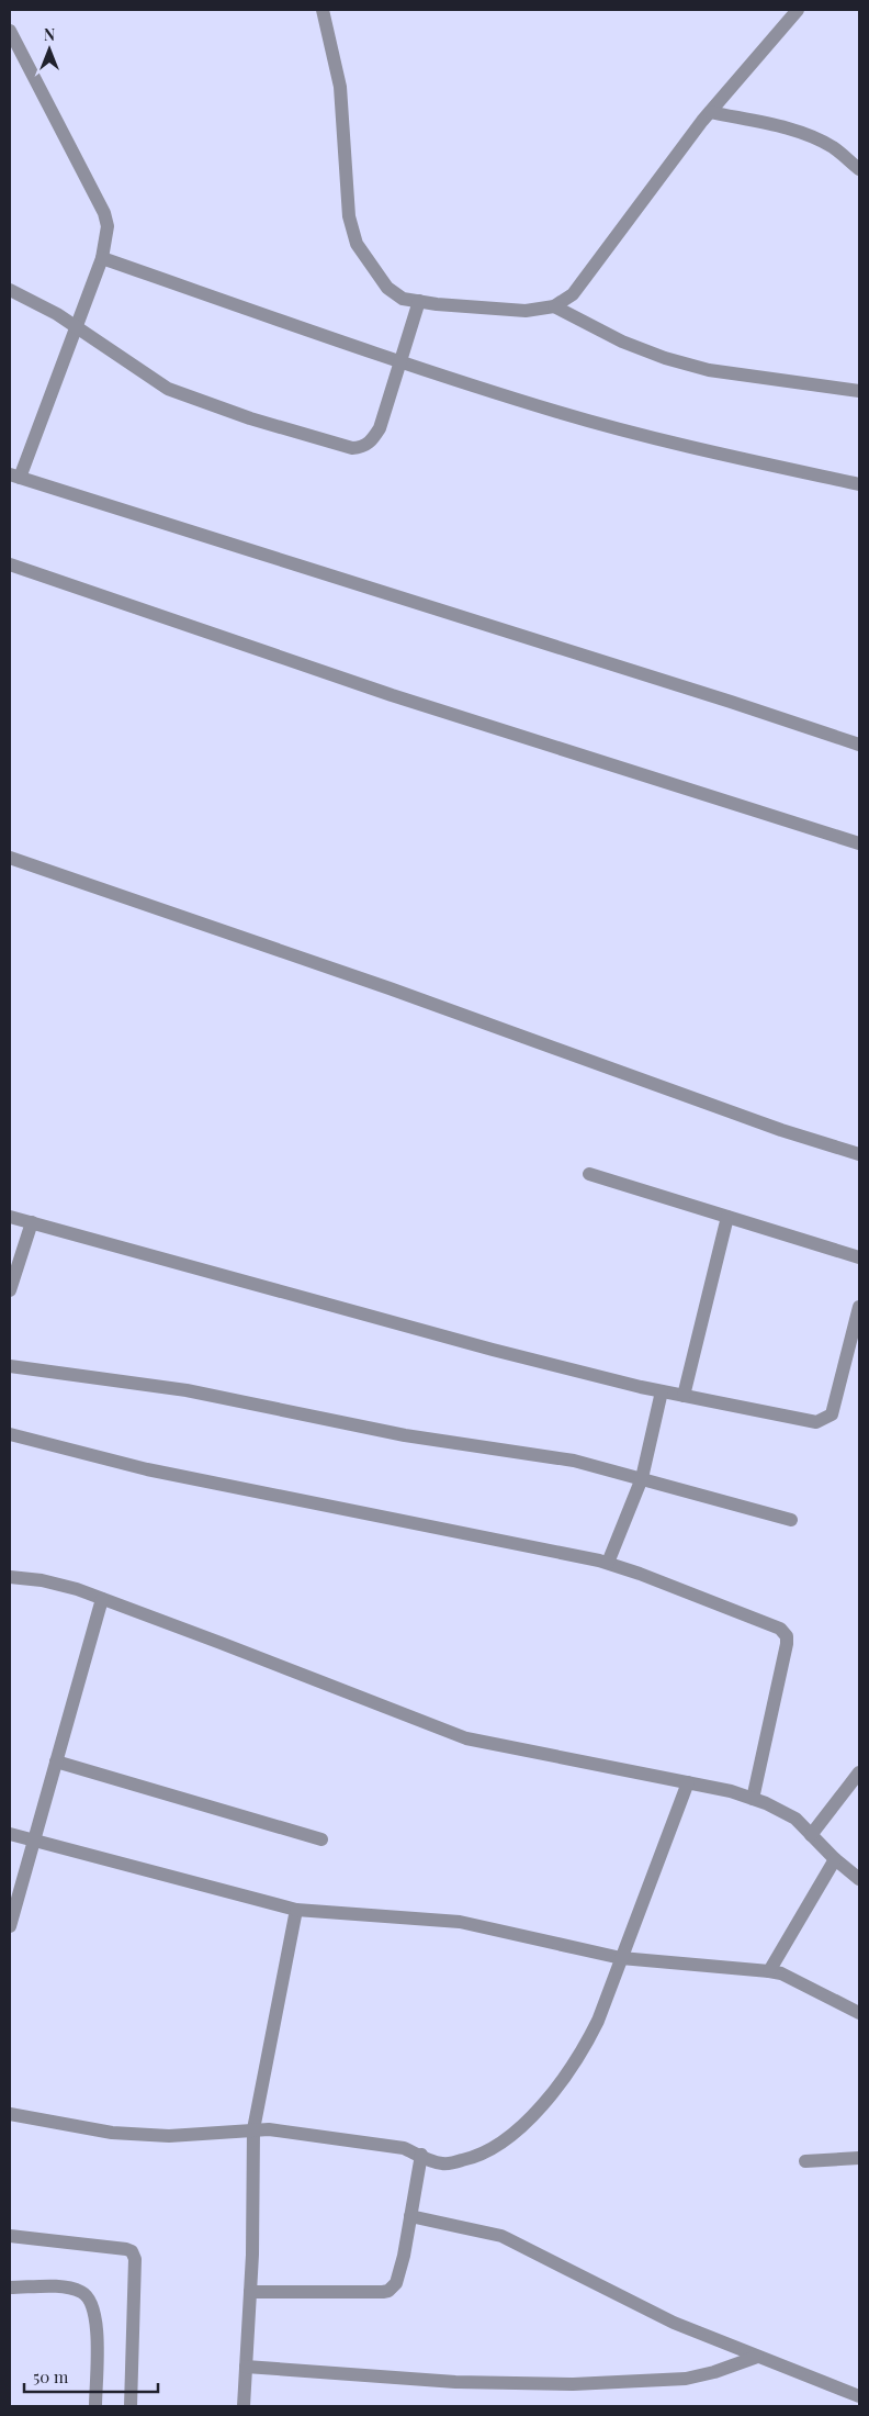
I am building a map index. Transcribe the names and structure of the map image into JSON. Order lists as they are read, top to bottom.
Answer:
{
  "scale_bar": "50 m",
  "north": "top"
}
